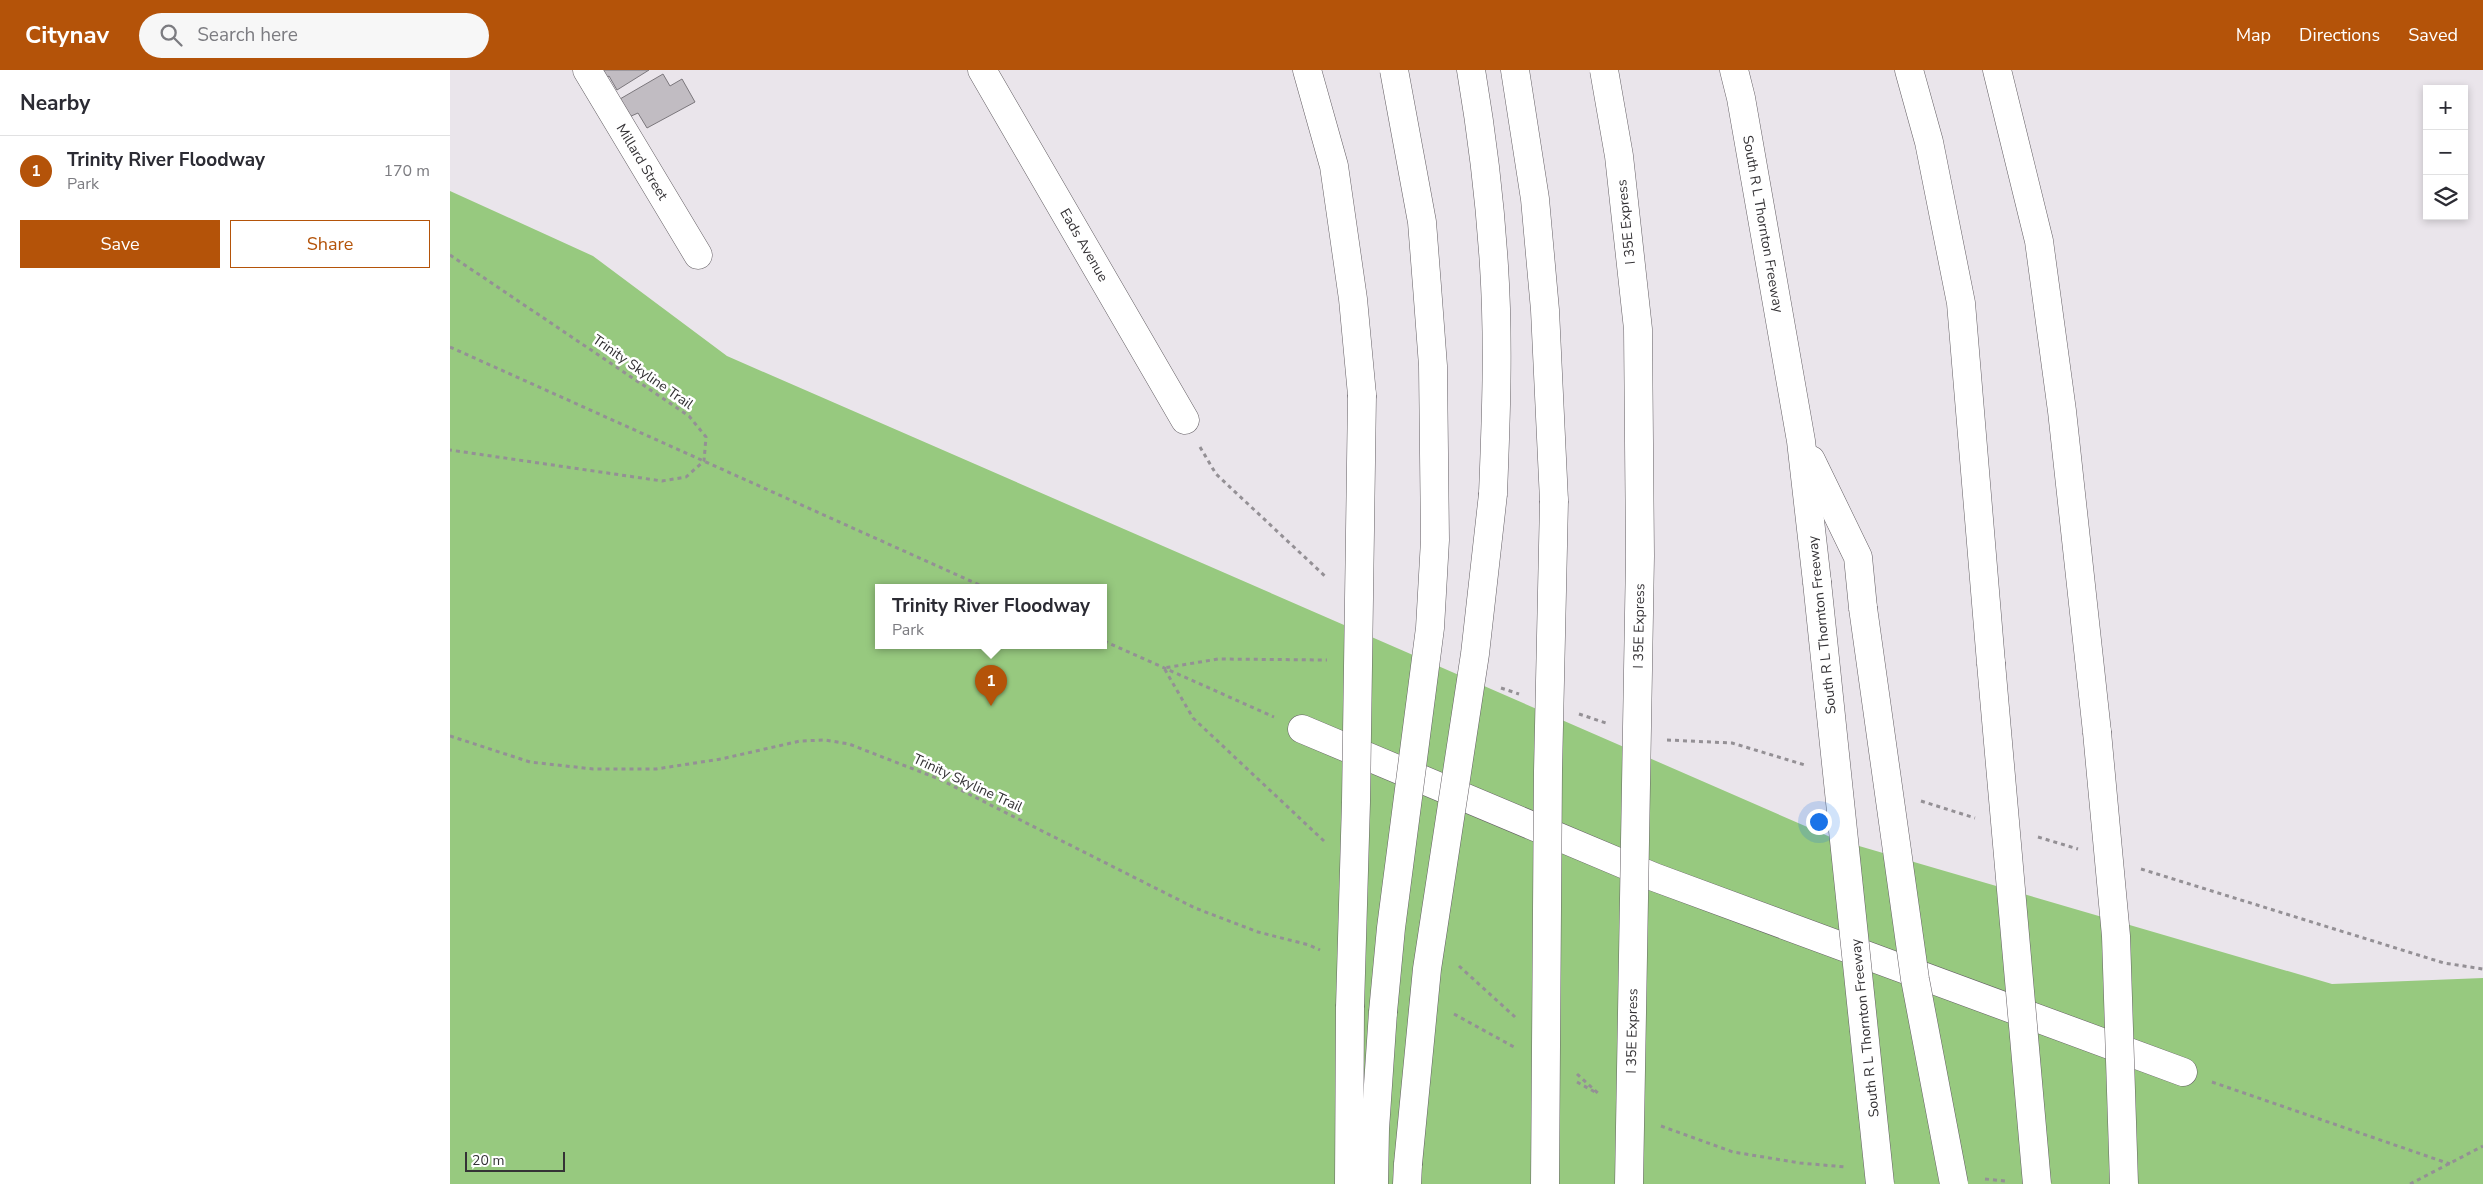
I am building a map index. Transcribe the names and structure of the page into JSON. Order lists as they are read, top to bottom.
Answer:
{
  "streets": {
    "main road": [
      "Millard Street",
      "I 35E Express",
      "South R L Thornton Freeway",
      "Eads Avenue"
    ],
    "path": ["Trinity Skyline Trail"]
  },
  "scale_bar": "20 m",
  "page": {
    "header": "Citynav",
    "search": "Search here",
    "nav": ["Map", "Directions", "Saved"],
    "heading": "Nearby",
    "map_buttons": ["+", "−"],
    "list": [
      {
        "mark": "1",
        "name": "Trinity River Floodway",
        "note": "Park",
        "value": "170 m"
      }
    ],
    "buttons": ["Save", "Share"],
    "popup": ["Trinity River Floodway", "Park"],
    "pins": "1",
    "scale": "20 m"
  }
}
